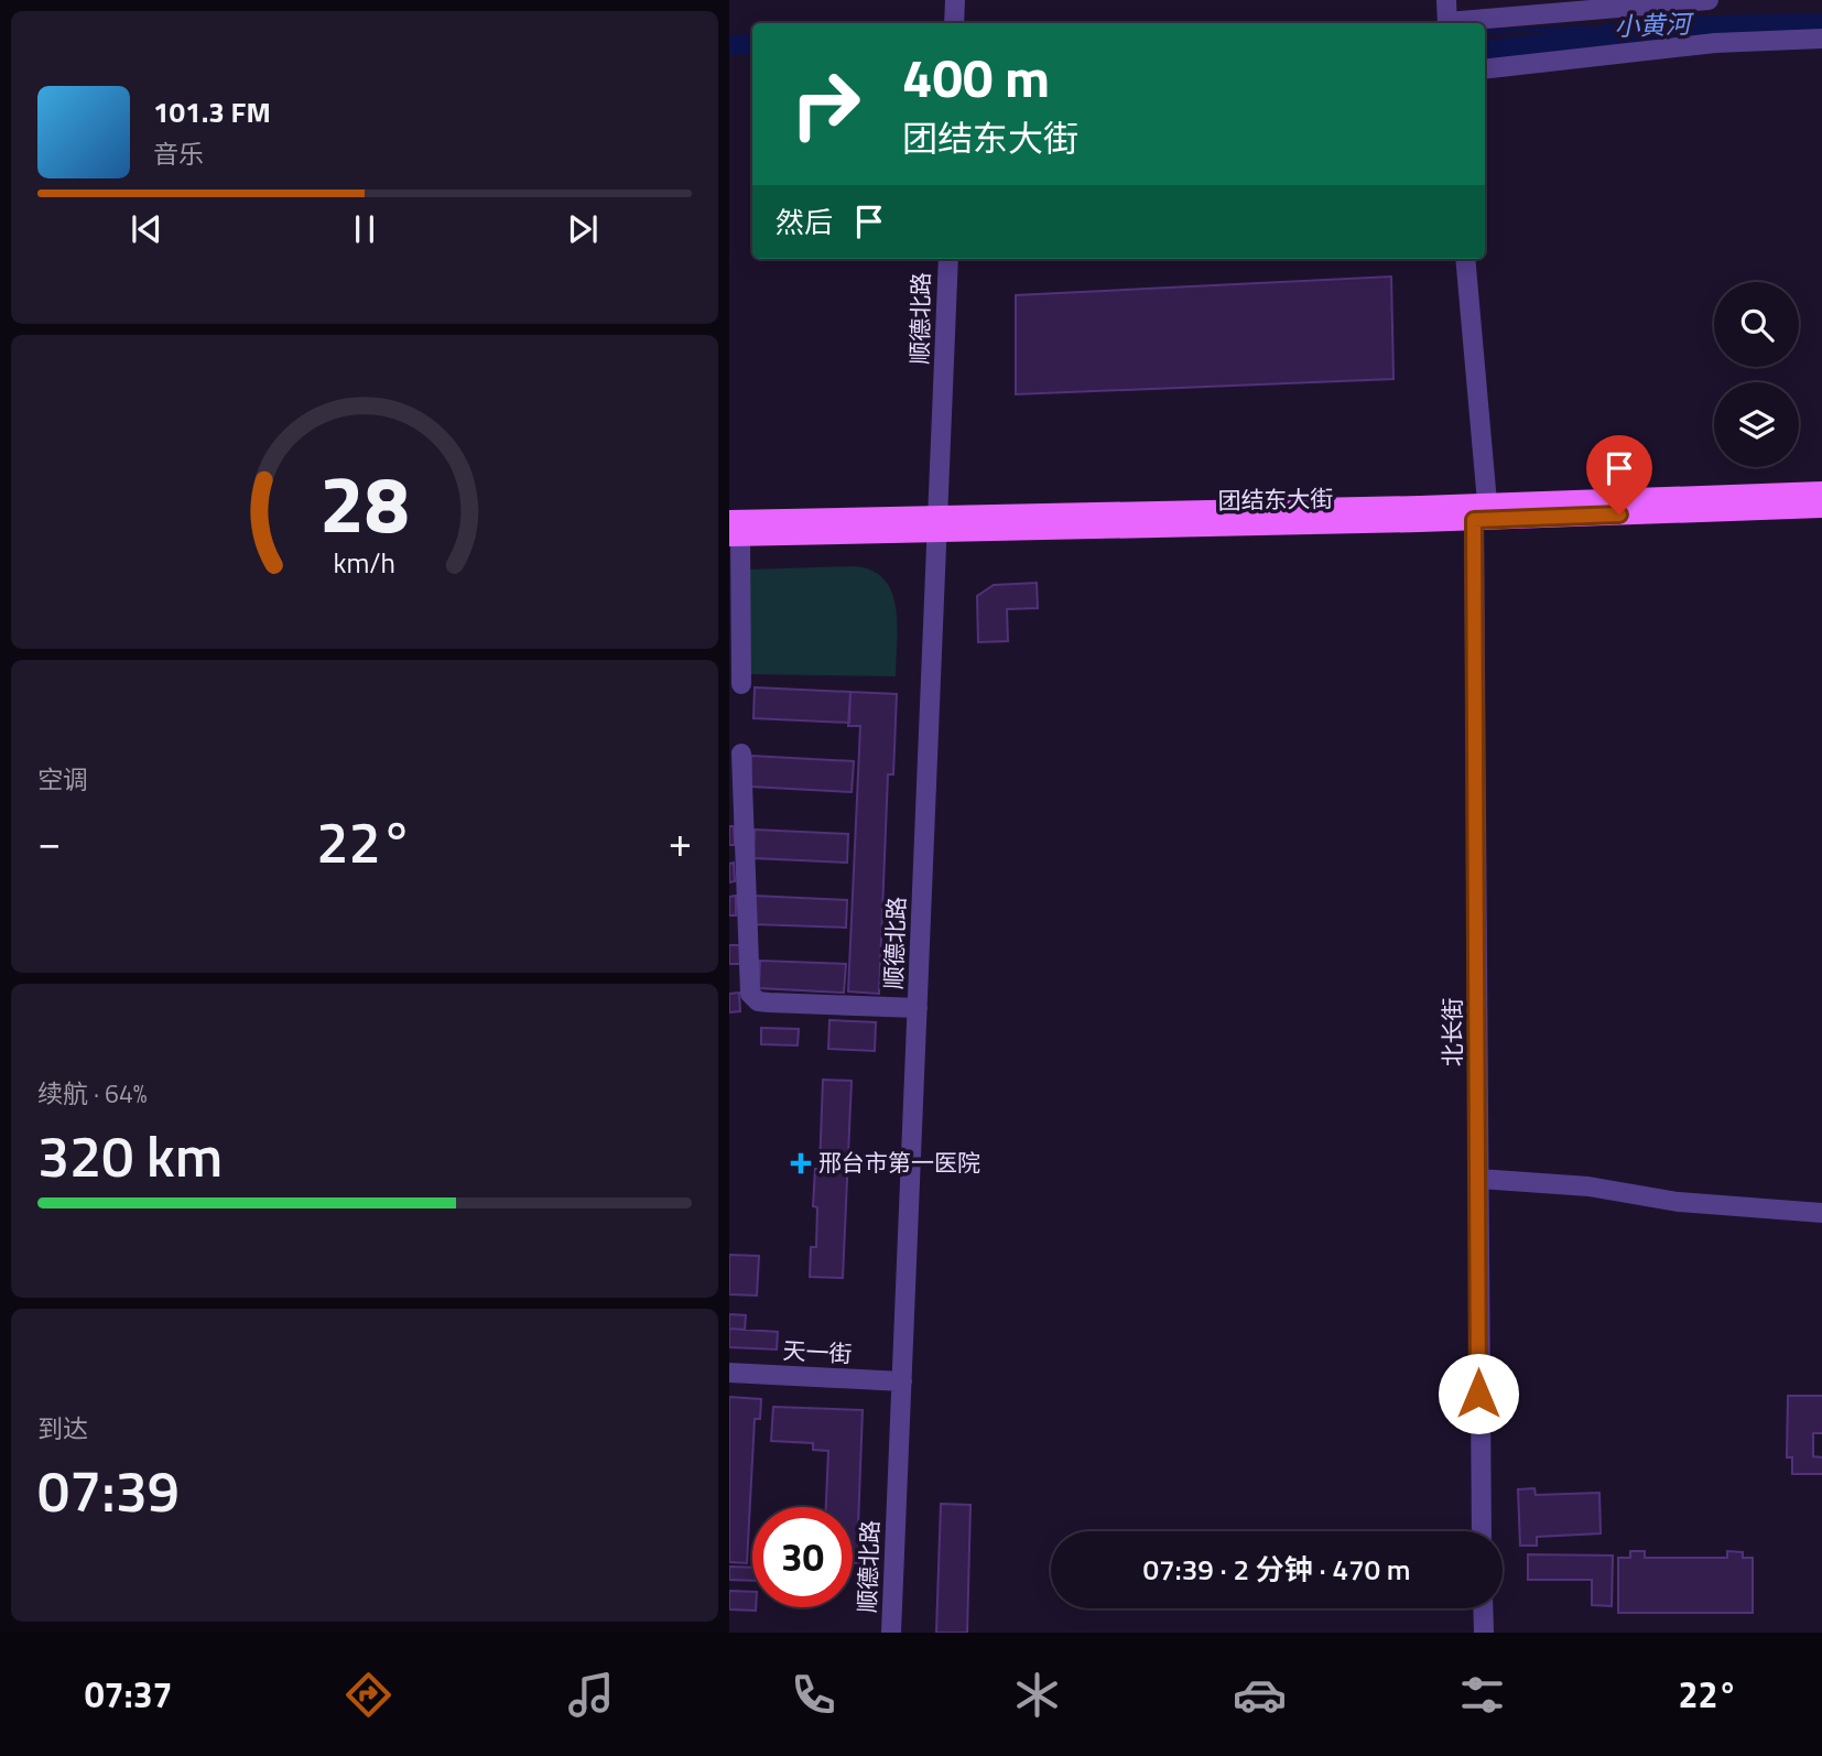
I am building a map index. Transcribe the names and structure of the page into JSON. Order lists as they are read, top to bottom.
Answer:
{
  "streets": {
    "main road": ["团结东大街"],
    "street": ["顺德北路", "北长街", "天一街"]
  },
  "crossings": [
    ["顺德北路", "团结东大街"],
    ["顺德北路", "天一街"],
    ["团结东大街", "北长街"]
  ],
  "water": ["小黄河"],
  "places": {
    "health": ["邢台市第一医院"]
  },
  "page": {
    "turn": ["400 m", "团结东大街"],
    "song": ["101.3 FM", "音乐"],
    "then": "然后",
    "tile": [
      "空调",
      ["续航 · 64%", "320 km"],
      ["到达", "07:39"]
    ],
    "heat": ["−", "22°", "+"],
    "limit": "30",
    "trip": "07:39 · 2 分钟 · 470 m",
    "tabs": ["07:37", "22°"],
    "gauge": ["28", "km/h"]
  }
}
